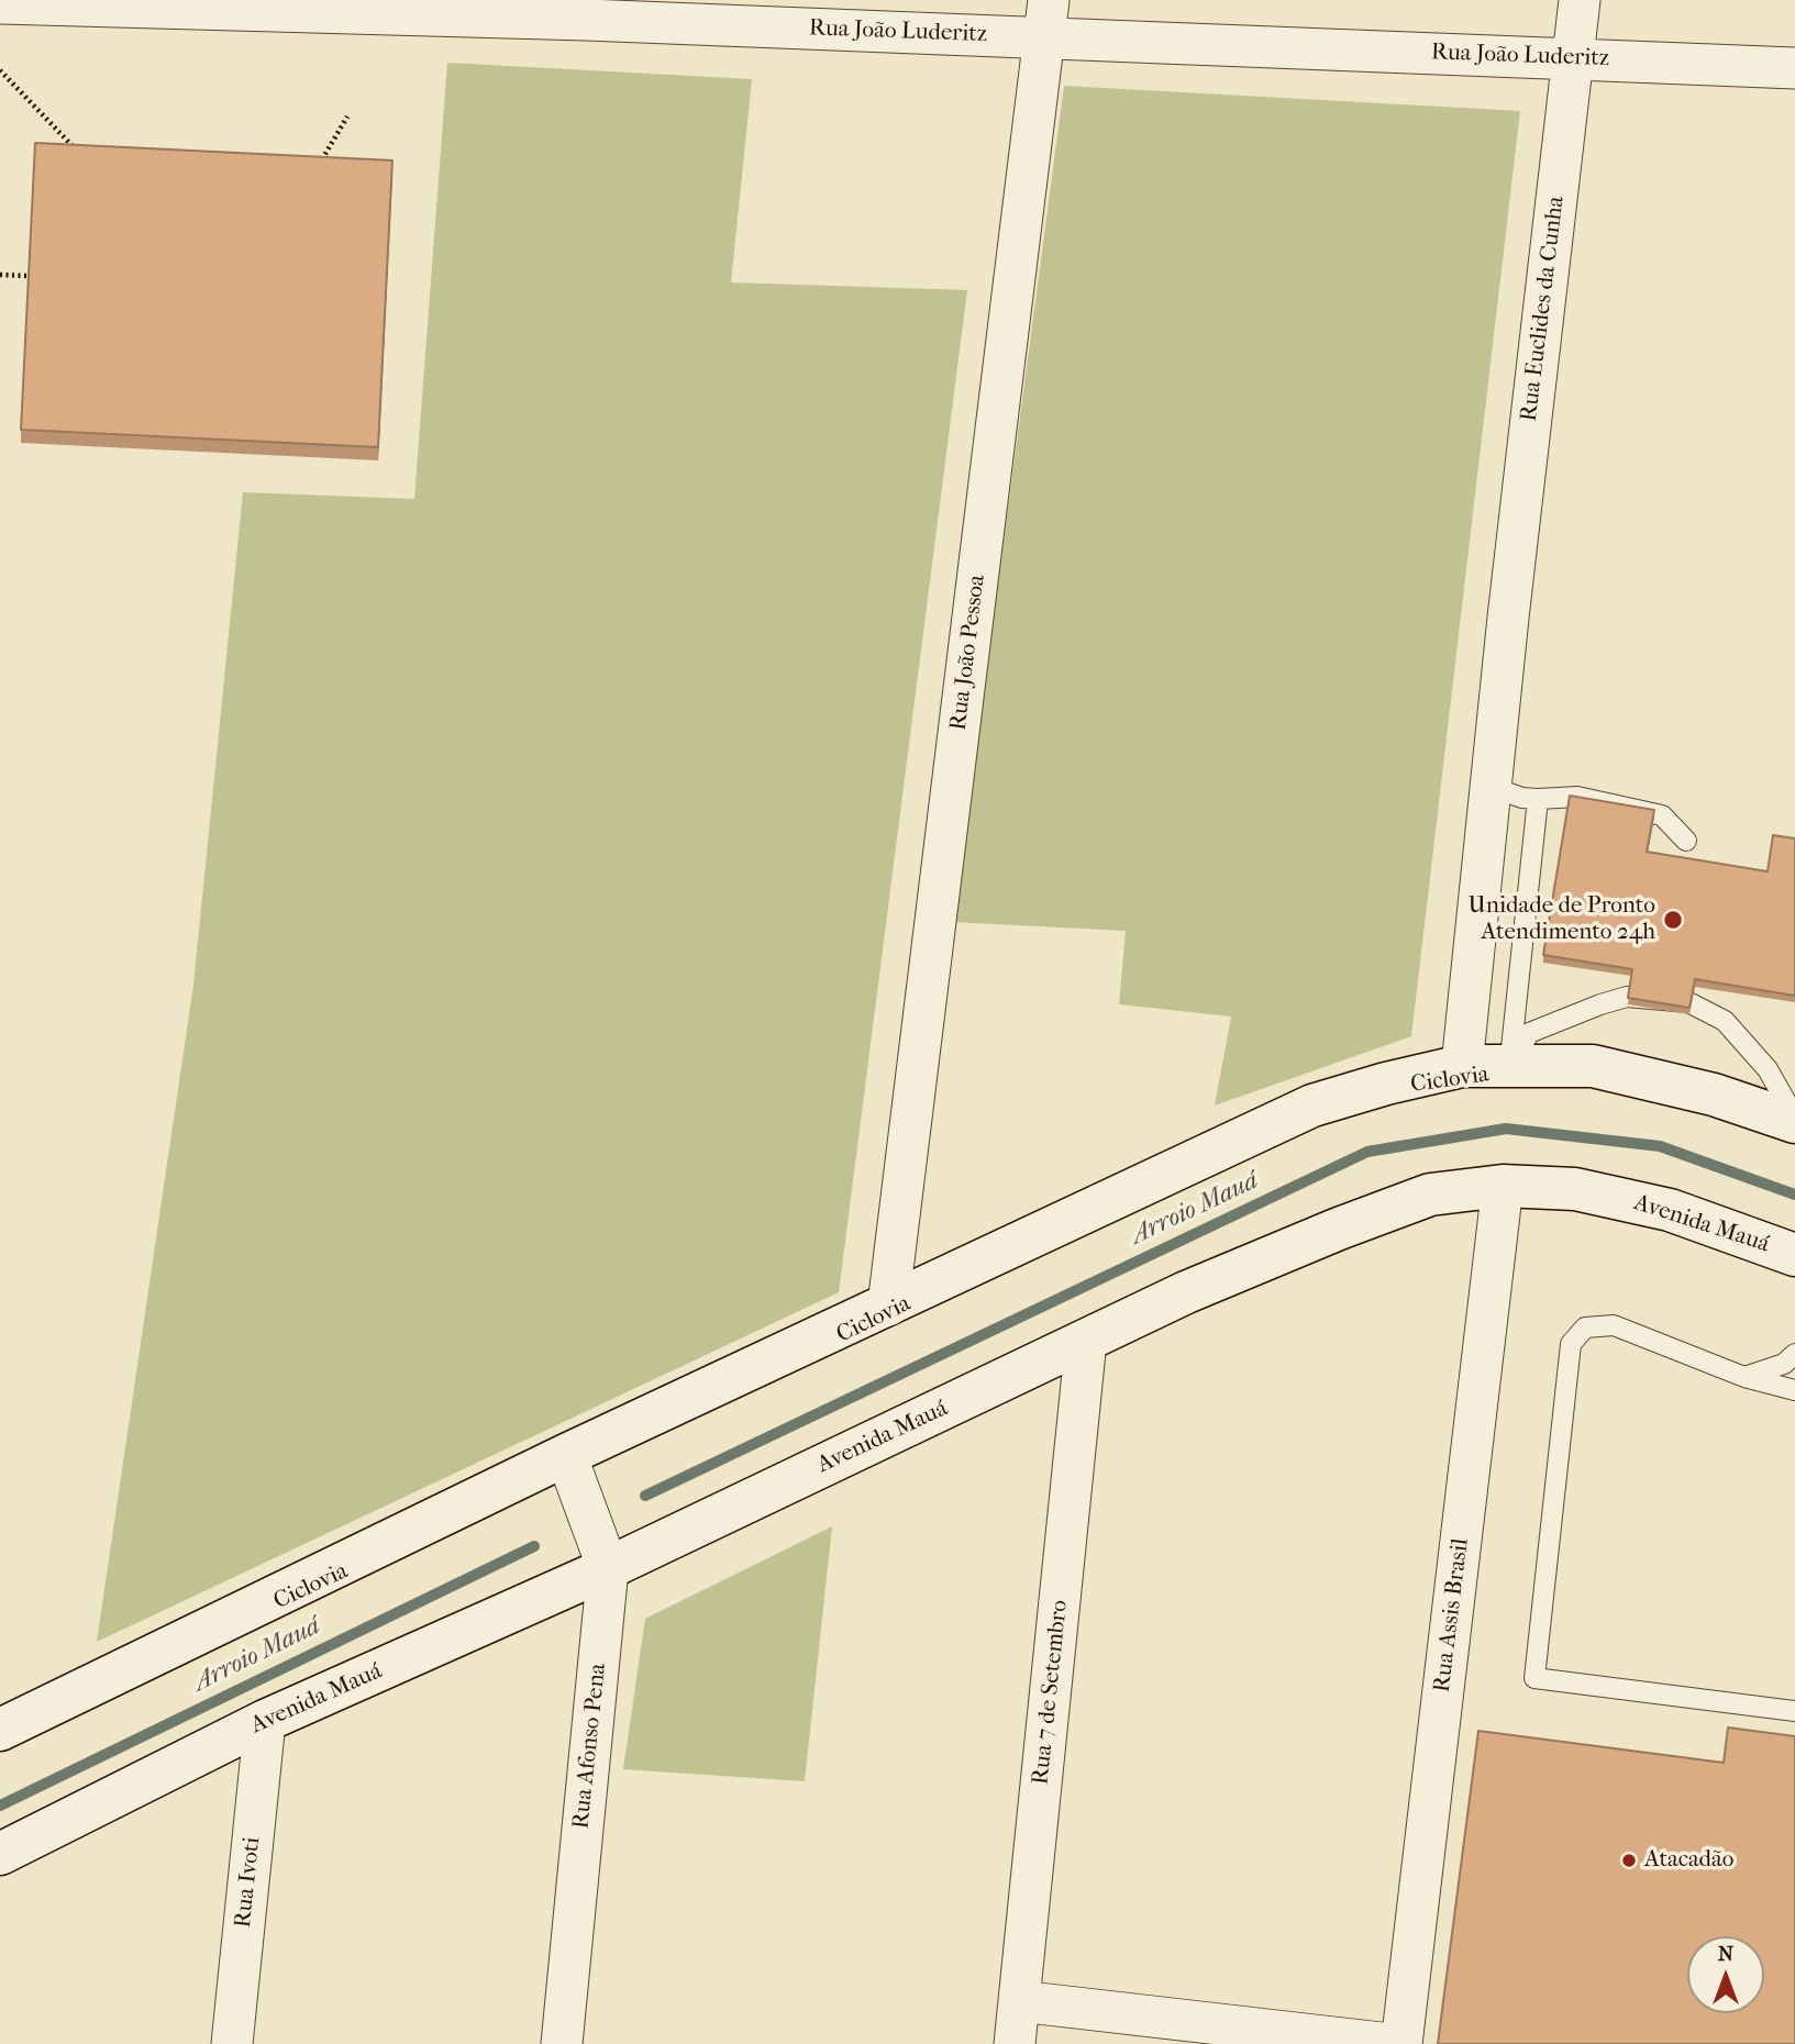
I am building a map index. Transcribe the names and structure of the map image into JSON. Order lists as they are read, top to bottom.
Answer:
{
  "streets": {
    "main road": ["Avenida Mauá"],
    "street": [
      "Rua João Luderitz",
      "Rua Euclides da Cunha",
      "Rua João Pessoa",
      "Rua Assis Brasil",
      "Rua 7 de Setembro",
      "Rua Afonso Pena",
      "Rua Ivoti"
    ]
  },
  "crossings": [
    ["Rua João Luderitz", "Rua Euclides da Cunha"],
    ["Rua João Luderitz", "Rua João Pessoa"],
    ["Avenida Mauá", "Rua Assis Brasil"],
    ["Avenida Mauá", "Rua 7 de Setembro"],
    ["Avenida Mauá", "Rua Afonso Pena"],
    ["Avenida Mauá", "Rua Ivoti"]
  ],
  "water": ["Arroio Mauá"],
  "places": ["Unidade de Pronto Atendimento 24h", "Atacadão"],
  "north": "top"
}
